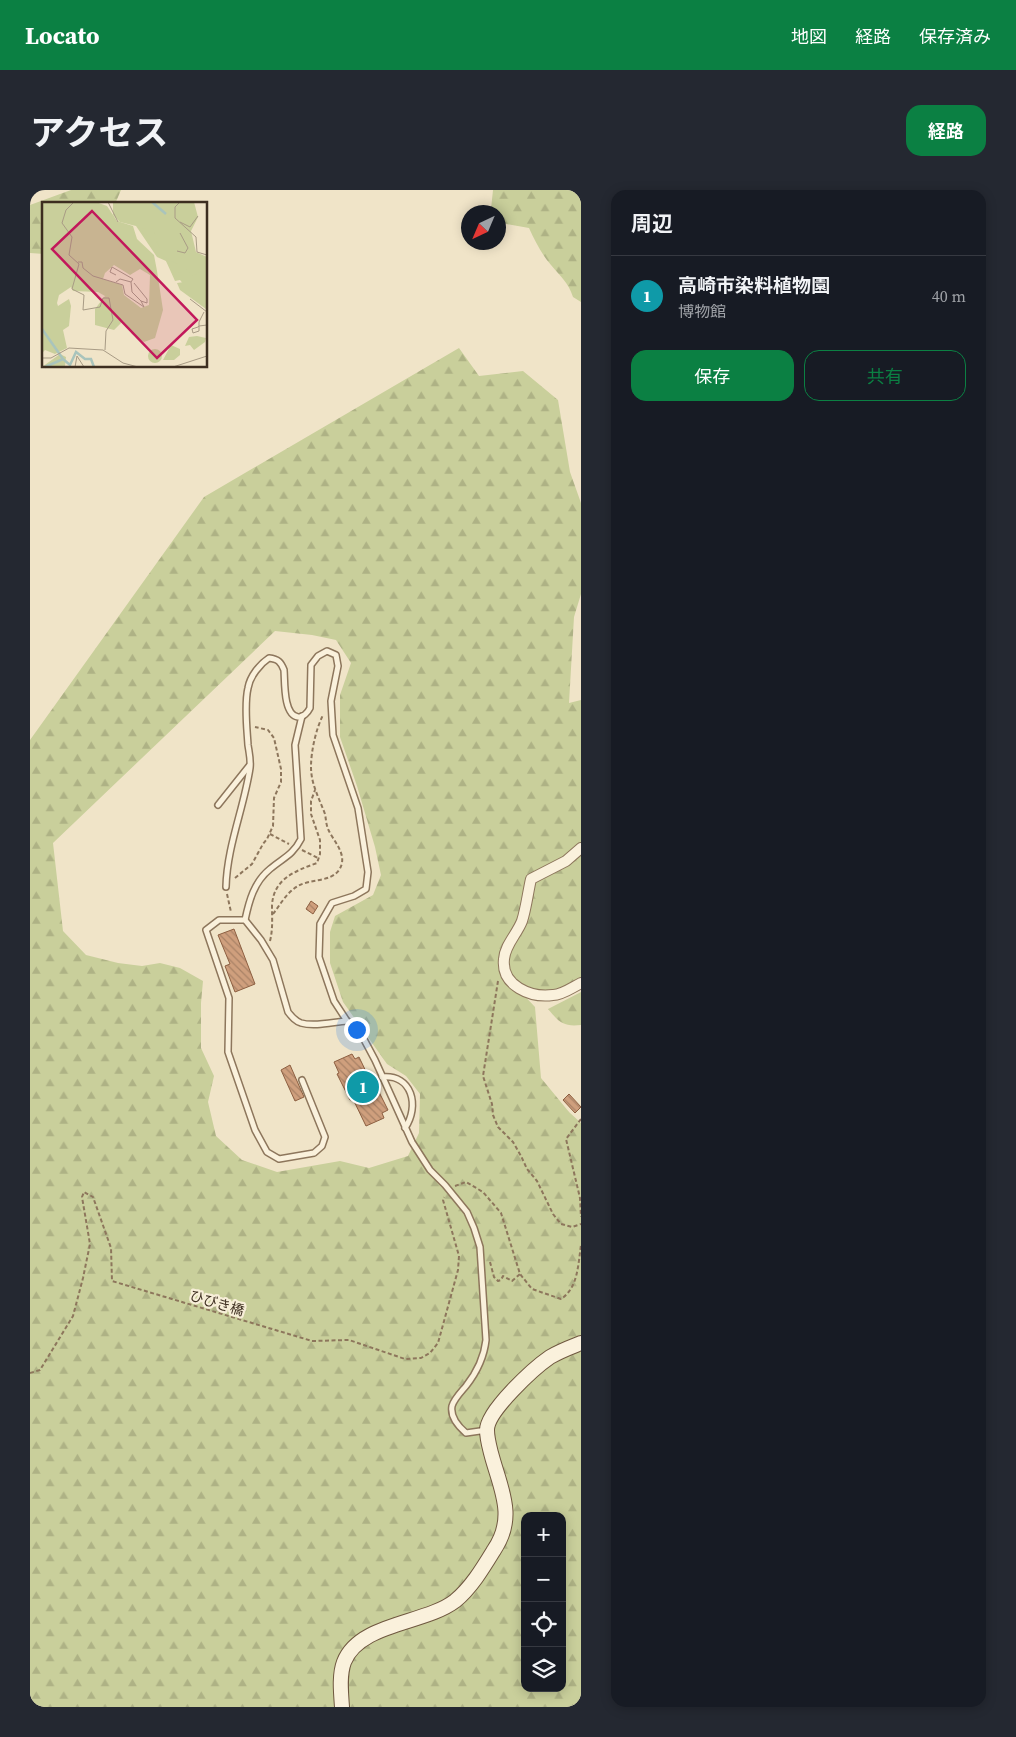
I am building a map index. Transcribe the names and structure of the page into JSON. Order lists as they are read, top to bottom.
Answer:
{
  "streets": {
    "path": ["ひびき橋"]
  },
  "north": "bottom left",
  "page": {
    "header": "Locato",
    "nav": ["地図", "経路", "保存済み"],
    "title": "アクセス",
    "buttons": [
      "経路",
      ["保存", "共有"]
    ],
    "heading": "周辺",
    "list": [
      {
        "mark": "1",
        "name": "高崎市染料植物園",
        "note": "博物館",
        "value": "40 m"
      }
    ],
    "pins": "1",
    "map_buttons": ["+", "−"]
  }
}
